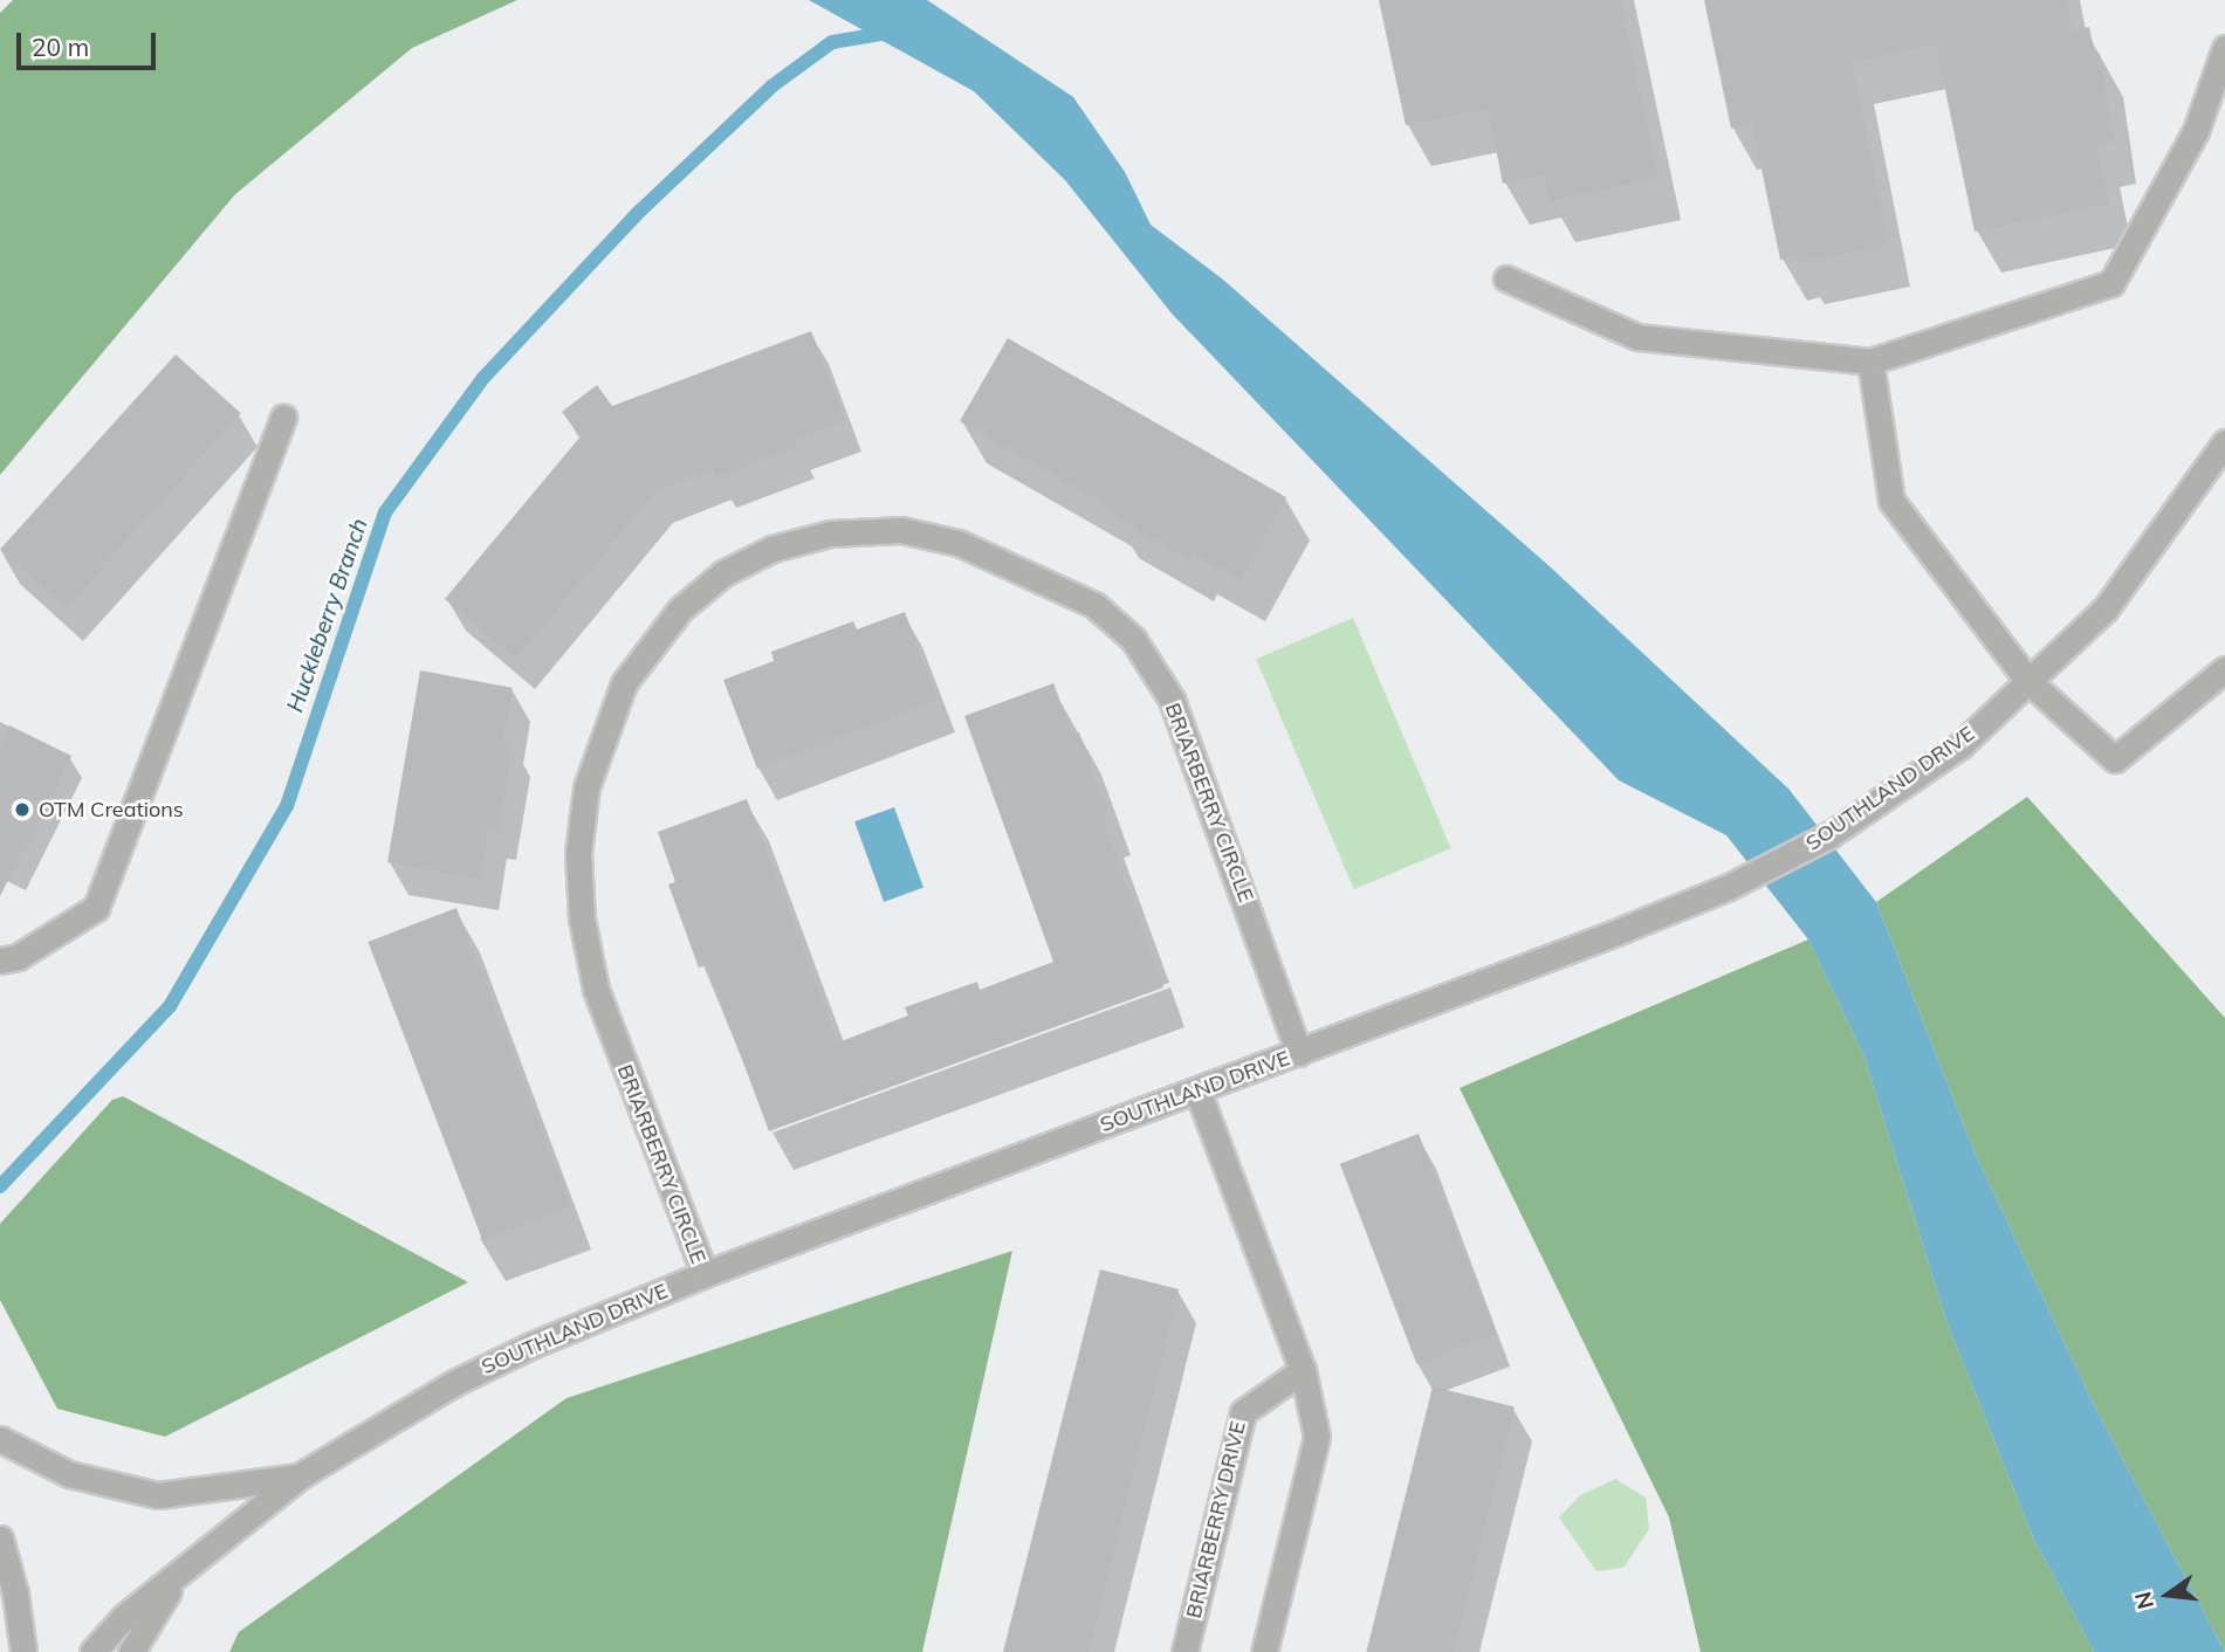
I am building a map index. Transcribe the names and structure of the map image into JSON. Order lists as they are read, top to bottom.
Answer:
{
  "streets": {
    "street": ["SOUTHLAND DRIVE", "BRIARBERRY CIRCLE", "BRIARBERRY DRIVE"]
  },
  "crossings": [
    ["SOUTHLAND DRIVE", "BRIARBERRY CIRCLE"]
  ],
  "water": ["Huckleberry Branch"],
  "places": ["OTM Creations"],
  "scale_bar": "20 m",
  "north": "left"
}
